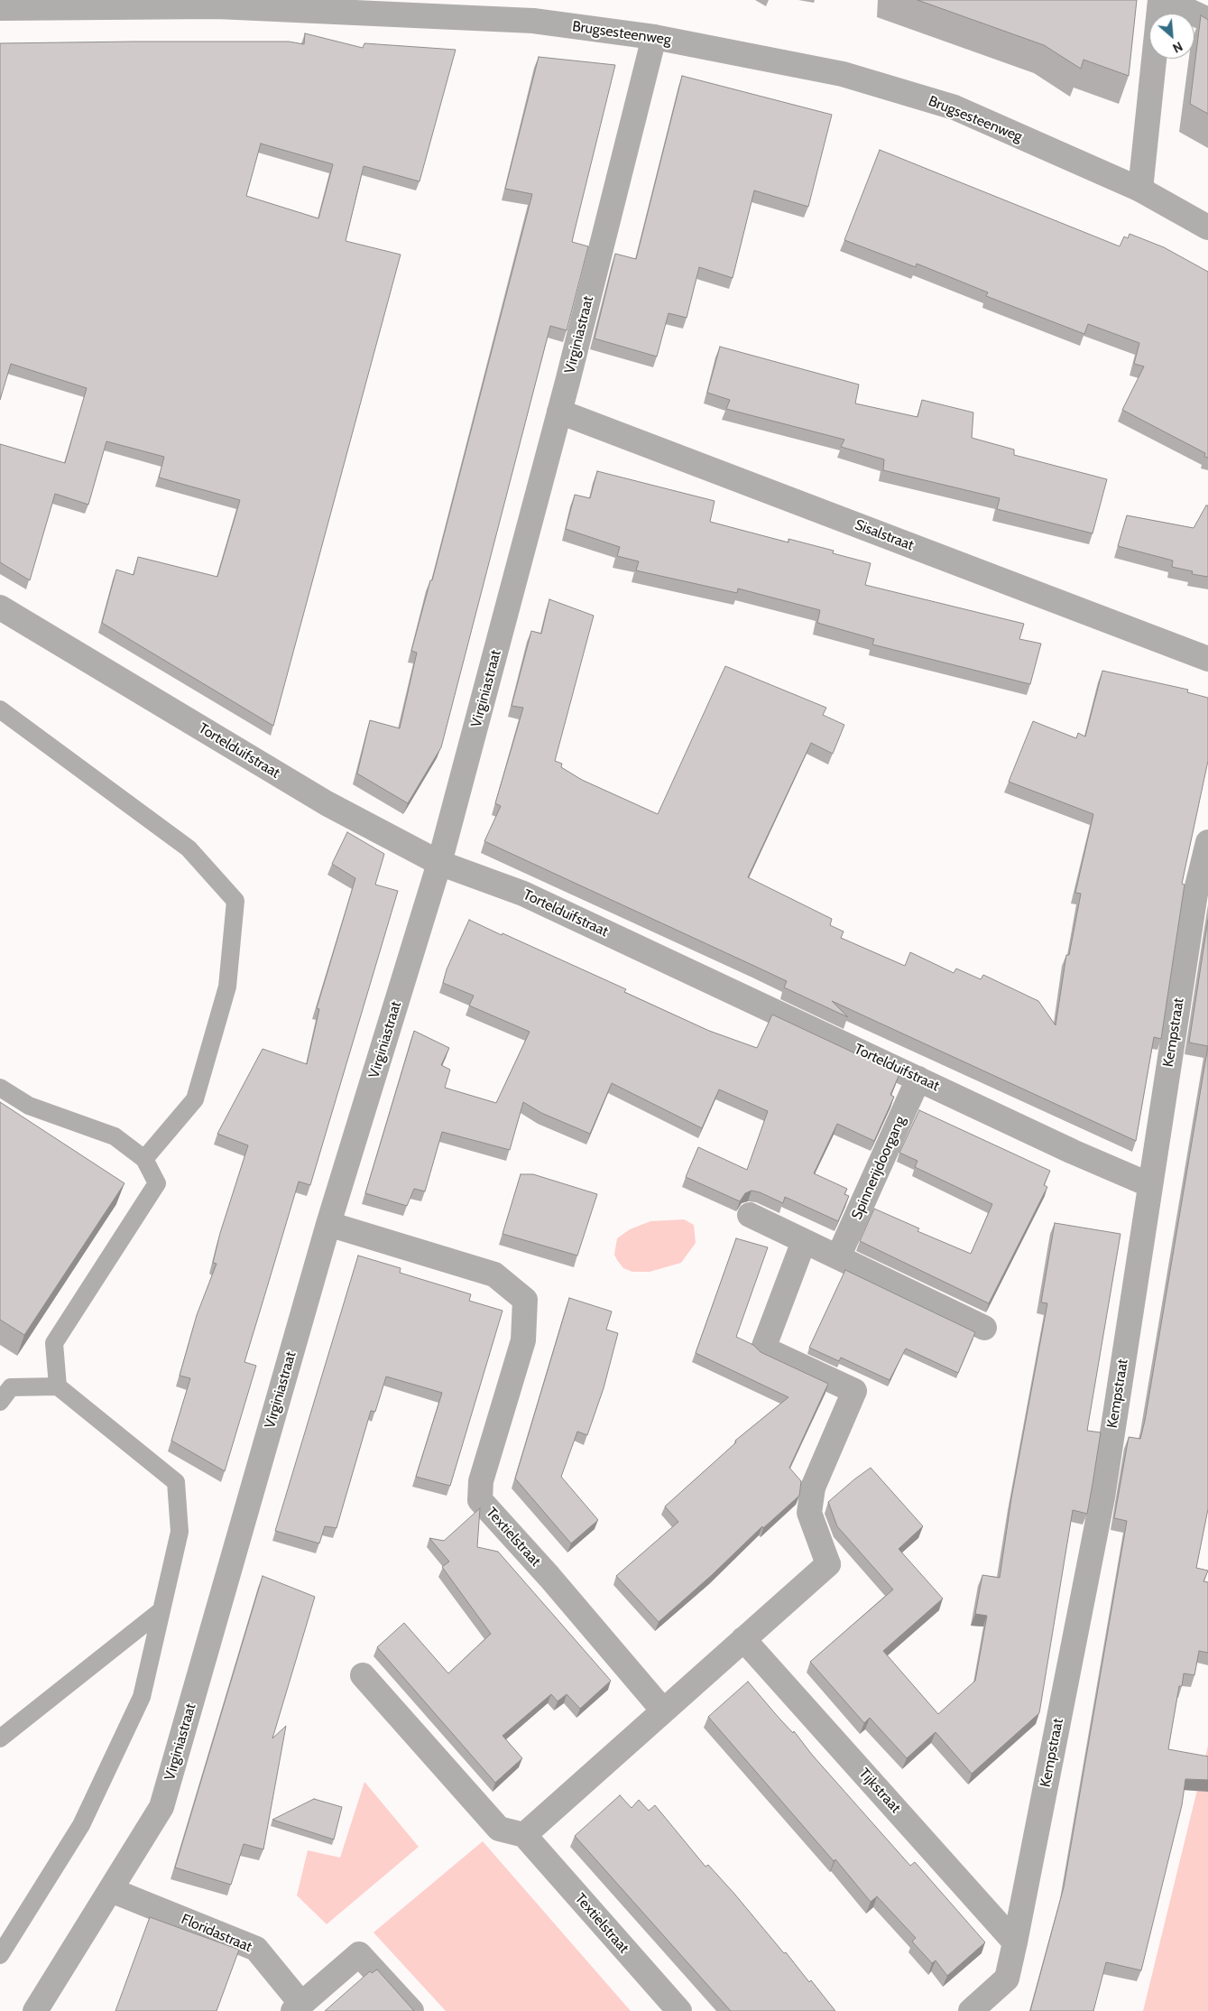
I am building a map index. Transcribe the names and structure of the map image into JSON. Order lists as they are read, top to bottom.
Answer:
{
  "streets": {
    "street": [
      "Brugsesteenweg",
      "Virginiastraat",
      "Sisalstraat",
      "Tortelduifstraat",
      "Kempstraat",
      "Spinnerijdoorgang",
      "Textielstraat",
      "Tijkstraat",
      "Floridastraat"
    ]
  },
  "crossings": [
    ["Brugsesteenweg", "Virginiastraat"],
    ["Virginiastraat", "Sisalstraat"],
    ["Virginiastraat", "Tortelduifstraat"],
    ["Virginiastraat", "Textielstraat"],
    ["Virginiastraat", "Floridastraat"],
    ["Tortelduifstraat", "Kempstraat"],
    ["Tortelduifstraat", "Spinnerijdoorgang"],
    ["Kempstraat", "Tijkstraat"]
  ],
  "north": "bottom right"
}
